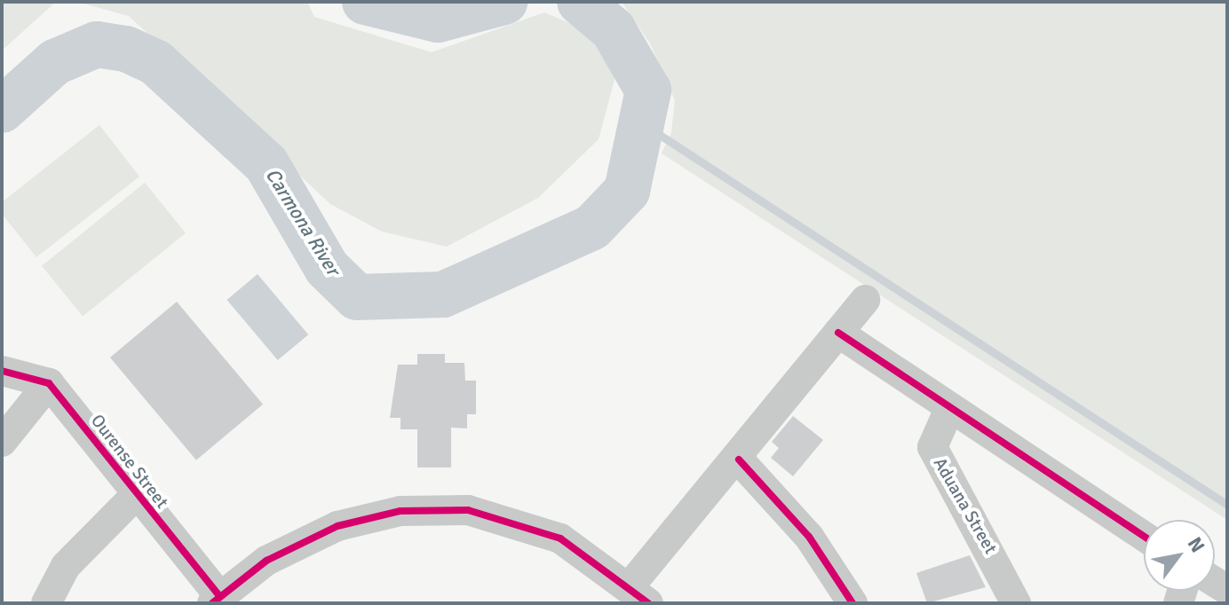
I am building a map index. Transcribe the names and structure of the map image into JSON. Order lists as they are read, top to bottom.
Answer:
{
  "streets": {
    "street": ["Ourense Street", "Aduana Street"]
  },
  "water": ["Carmona River"],
  "north": "top right"
}
